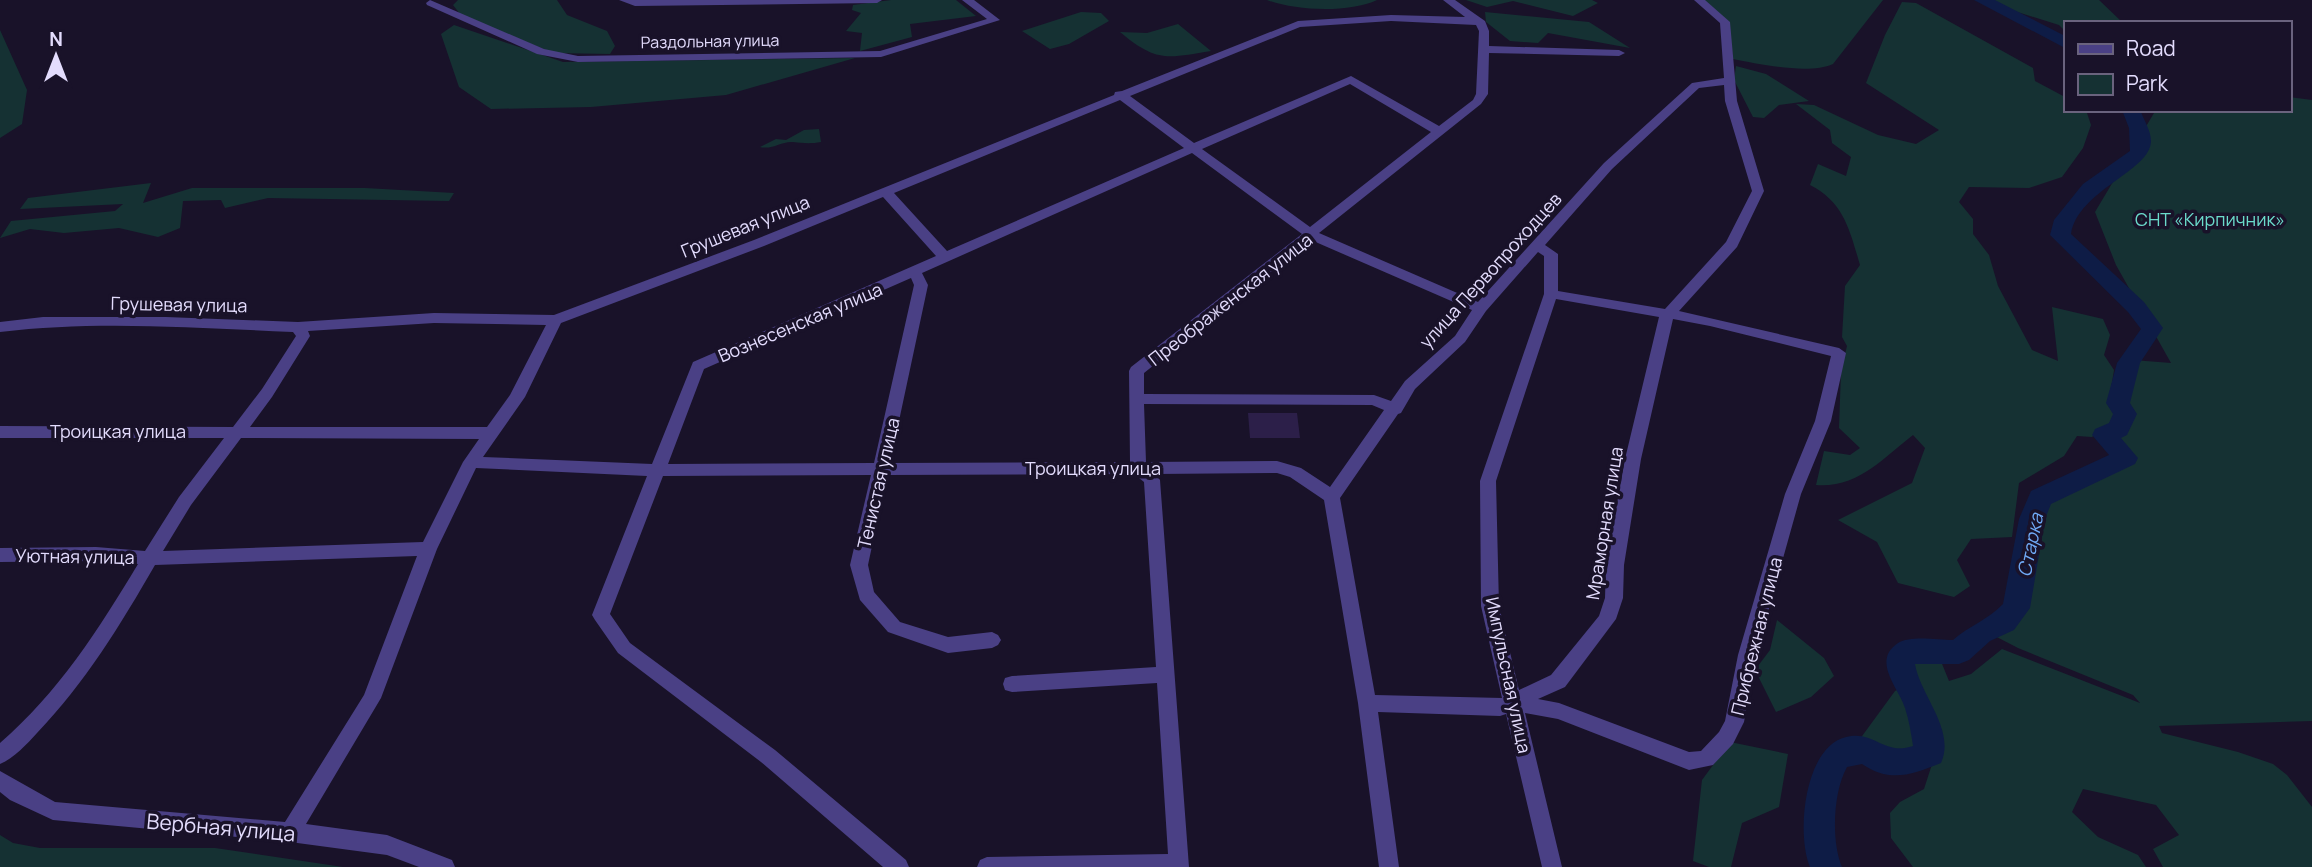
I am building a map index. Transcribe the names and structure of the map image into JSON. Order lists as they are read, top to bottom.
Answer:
{
  "streets": {
    "street": [
      "Раздольная улица",
      "Грушевая улица",
      "улица Первопроходцев",
      "Преображенская улица",
      "Вознесенская улица",
      "Троицкая улица",
      "Тенистая улица",
      "Мраморная улица",
      "Уютная улица",
      "Прибрежная улица",
      "Импульсная улица",
      "Вербная улица"
    ]
  },
  "crossings": [
    ["Грушевая улица", "Преображенская улица"],
    ["улица Первопроходцев", "Троицкая улица"],
    ["улица Первопроходцев", "Мраморная улица"],
    ["улица Первопроходцев", "Импульсная улица"],
    ["Преображенская улица", "Вознесенская улица"],
    ["Преображенская улица", "Троицкая улица"],
    ["Вознесенская улица", "Троицкая улица"],
    ["Вознесенская улица", "Тенистая улица"],
    ["Троицкая улица", "Тенистая улица"],
    ["Мраморная улица", "Прибрежная улица"],
    ["Мраморная улица", "Импульсная улица"],
    ["Прибрежная улица", "Импульсная улица"]
  ],
  "water": ["Старка"],
  "parks": ["СНТ «Кирпичник»"],
  "legend": ["Road", "Park"],
  "north": "top"
}
